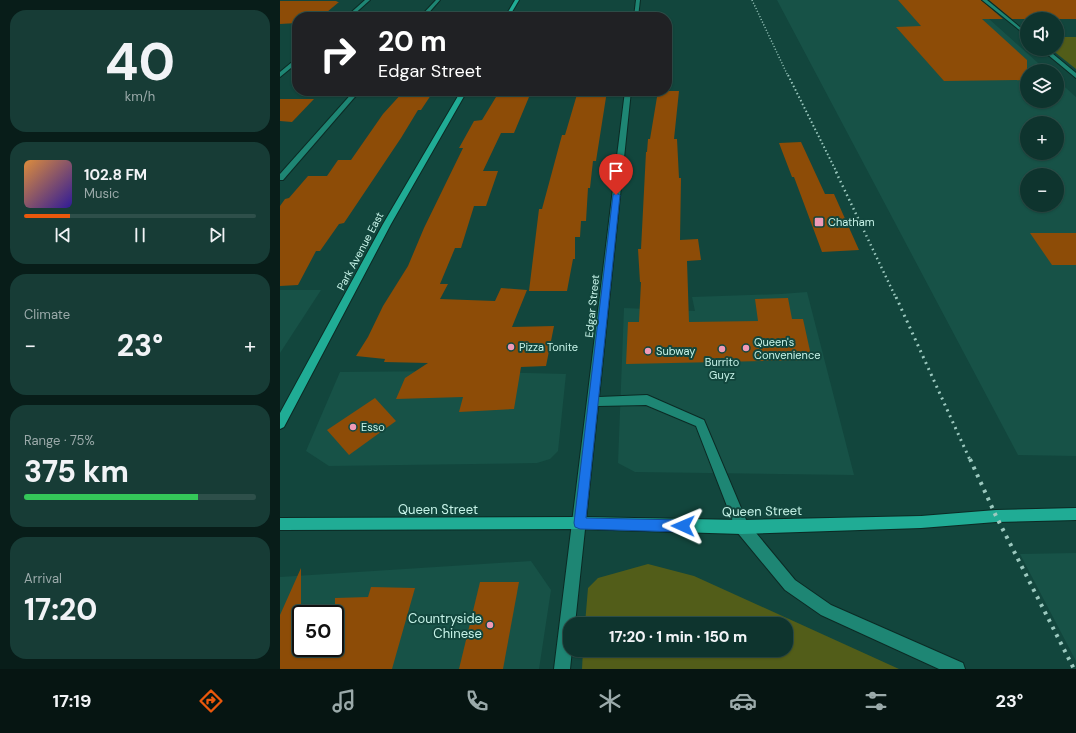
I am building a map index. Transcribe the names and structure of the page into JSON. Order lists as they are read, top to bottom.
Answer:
{
  "streets": {
    "main road": ["Park Avenue East", "Queen Street"],
    "street": ["Edgar Street"]
  },
  "crossings": [
    ["Edgar Street", "Queen Street"]
  ],
  "places": {
    "transit": ["Chatham"],
    "other": [
      "Pizza Tonite",
      "Queen's Convenience",
      "Burrito Guyz",
      "Subway",
      "Esso",
      "Countryside Chinese"
    ]
  },
  "page": {
    "tile": [
      ["40", "km/h"],
      "Climate",
      ["Range · 75%", "375 km"],
      ["Arrival", "17:20"]
    ],
    "map_buttons": ["+", "−"],
    "turn": ["20 m", "Edgar Street"],
    "song": ["102.8 FM", "Music"],
    "heat": ["−", "23°", "+"],
    "limit": "50",
    "trip": "17:20 · 1 min · 150 m",
    "tabs": ["17:19", "23°"]
  }
}
